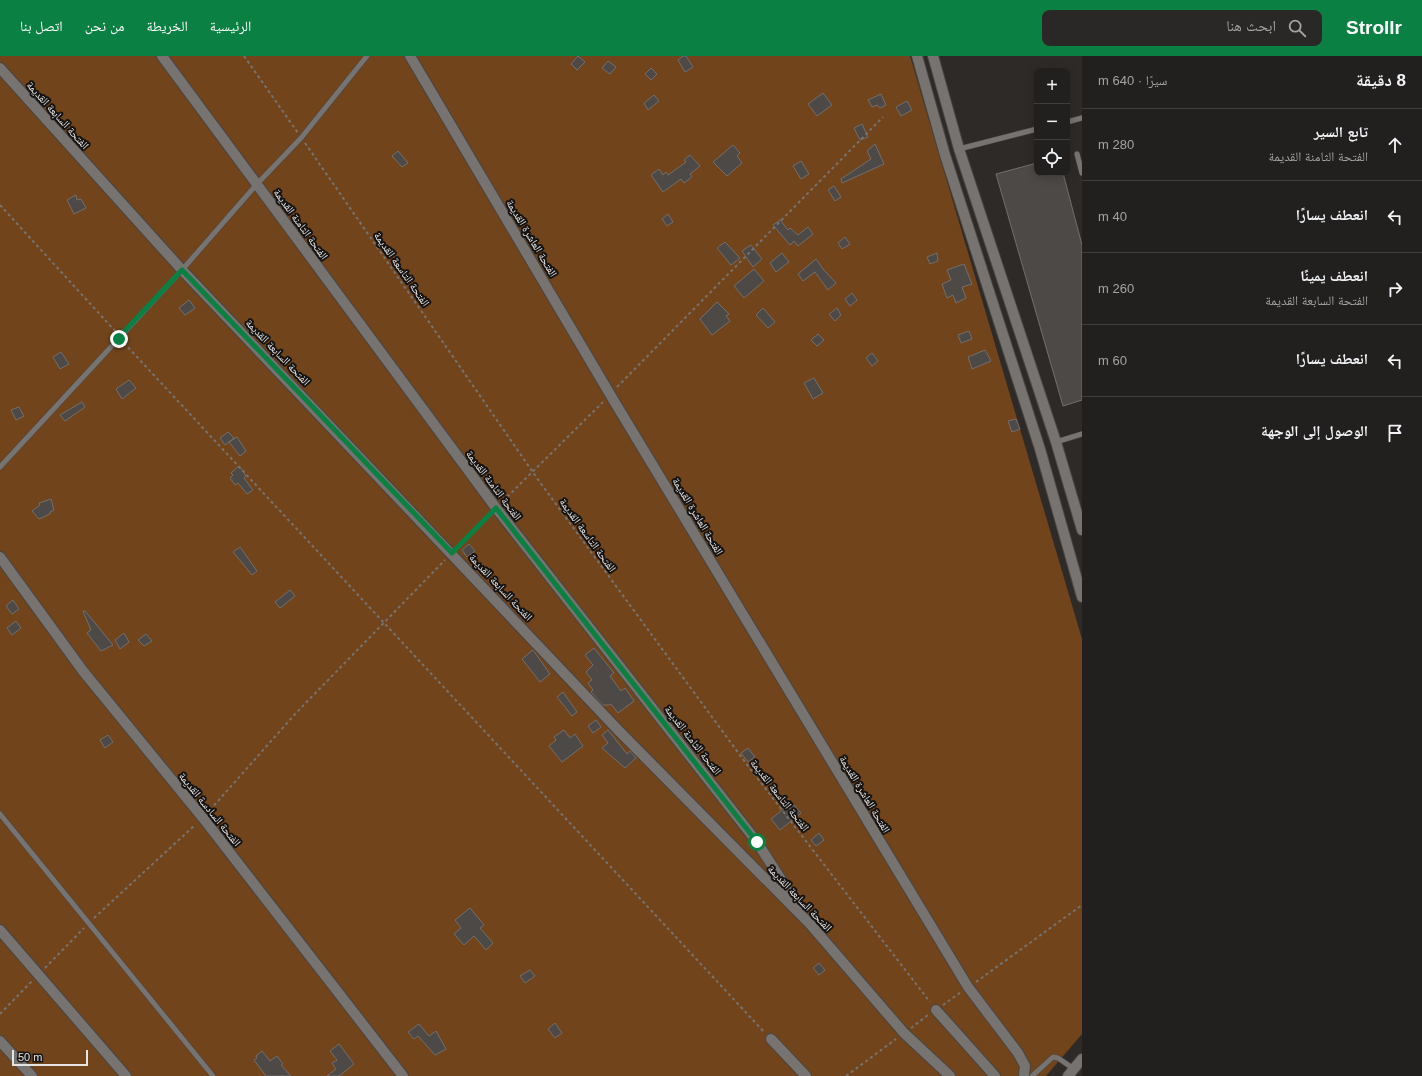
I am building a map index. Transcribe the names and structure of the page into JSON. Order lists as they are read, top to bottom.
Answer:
{
  "streets": {
    "street": [
      "الفتحة السابعة القديمة",
      "الفتحة الثامنة القديمة",
      "الفتحة العاشرة القديمة",
      "الفتحة السادسة القديمة"
    ],
    "path": ["الفتحة التاسعة القديمة"]
  },
  "crossings": [
    ["الفتحة السابعة القديمة", "الفتحة الثامنة القديمة"]
  ],
  "scale_bar": "50 m",
  "page": {
    "header": "Strollr",
    "search": "ابحث هنا",
    "nav": [
      "الرئيسية",
      "الخريطة",
      "من نحن",
      "اتصل بنا"
    ],
    "heading": ["8 دقيقة", "سيرًا · 640 m"],
    "map_buttons": ["+", "−"],
    "list": [
      ["تابع السير", "الفتحة الثامنة القديمة", "280 m"],
      ["انعطف يسارًا", "40 m"],
      ["انعطف يمينًا", "الفتحة السابعة القديمة", "260 m"],
      ["انعطف يسارًا", "60 m"],
      "الوصول إلى الوجهة"
    ],
    "scale": "50 m"
  }
}
